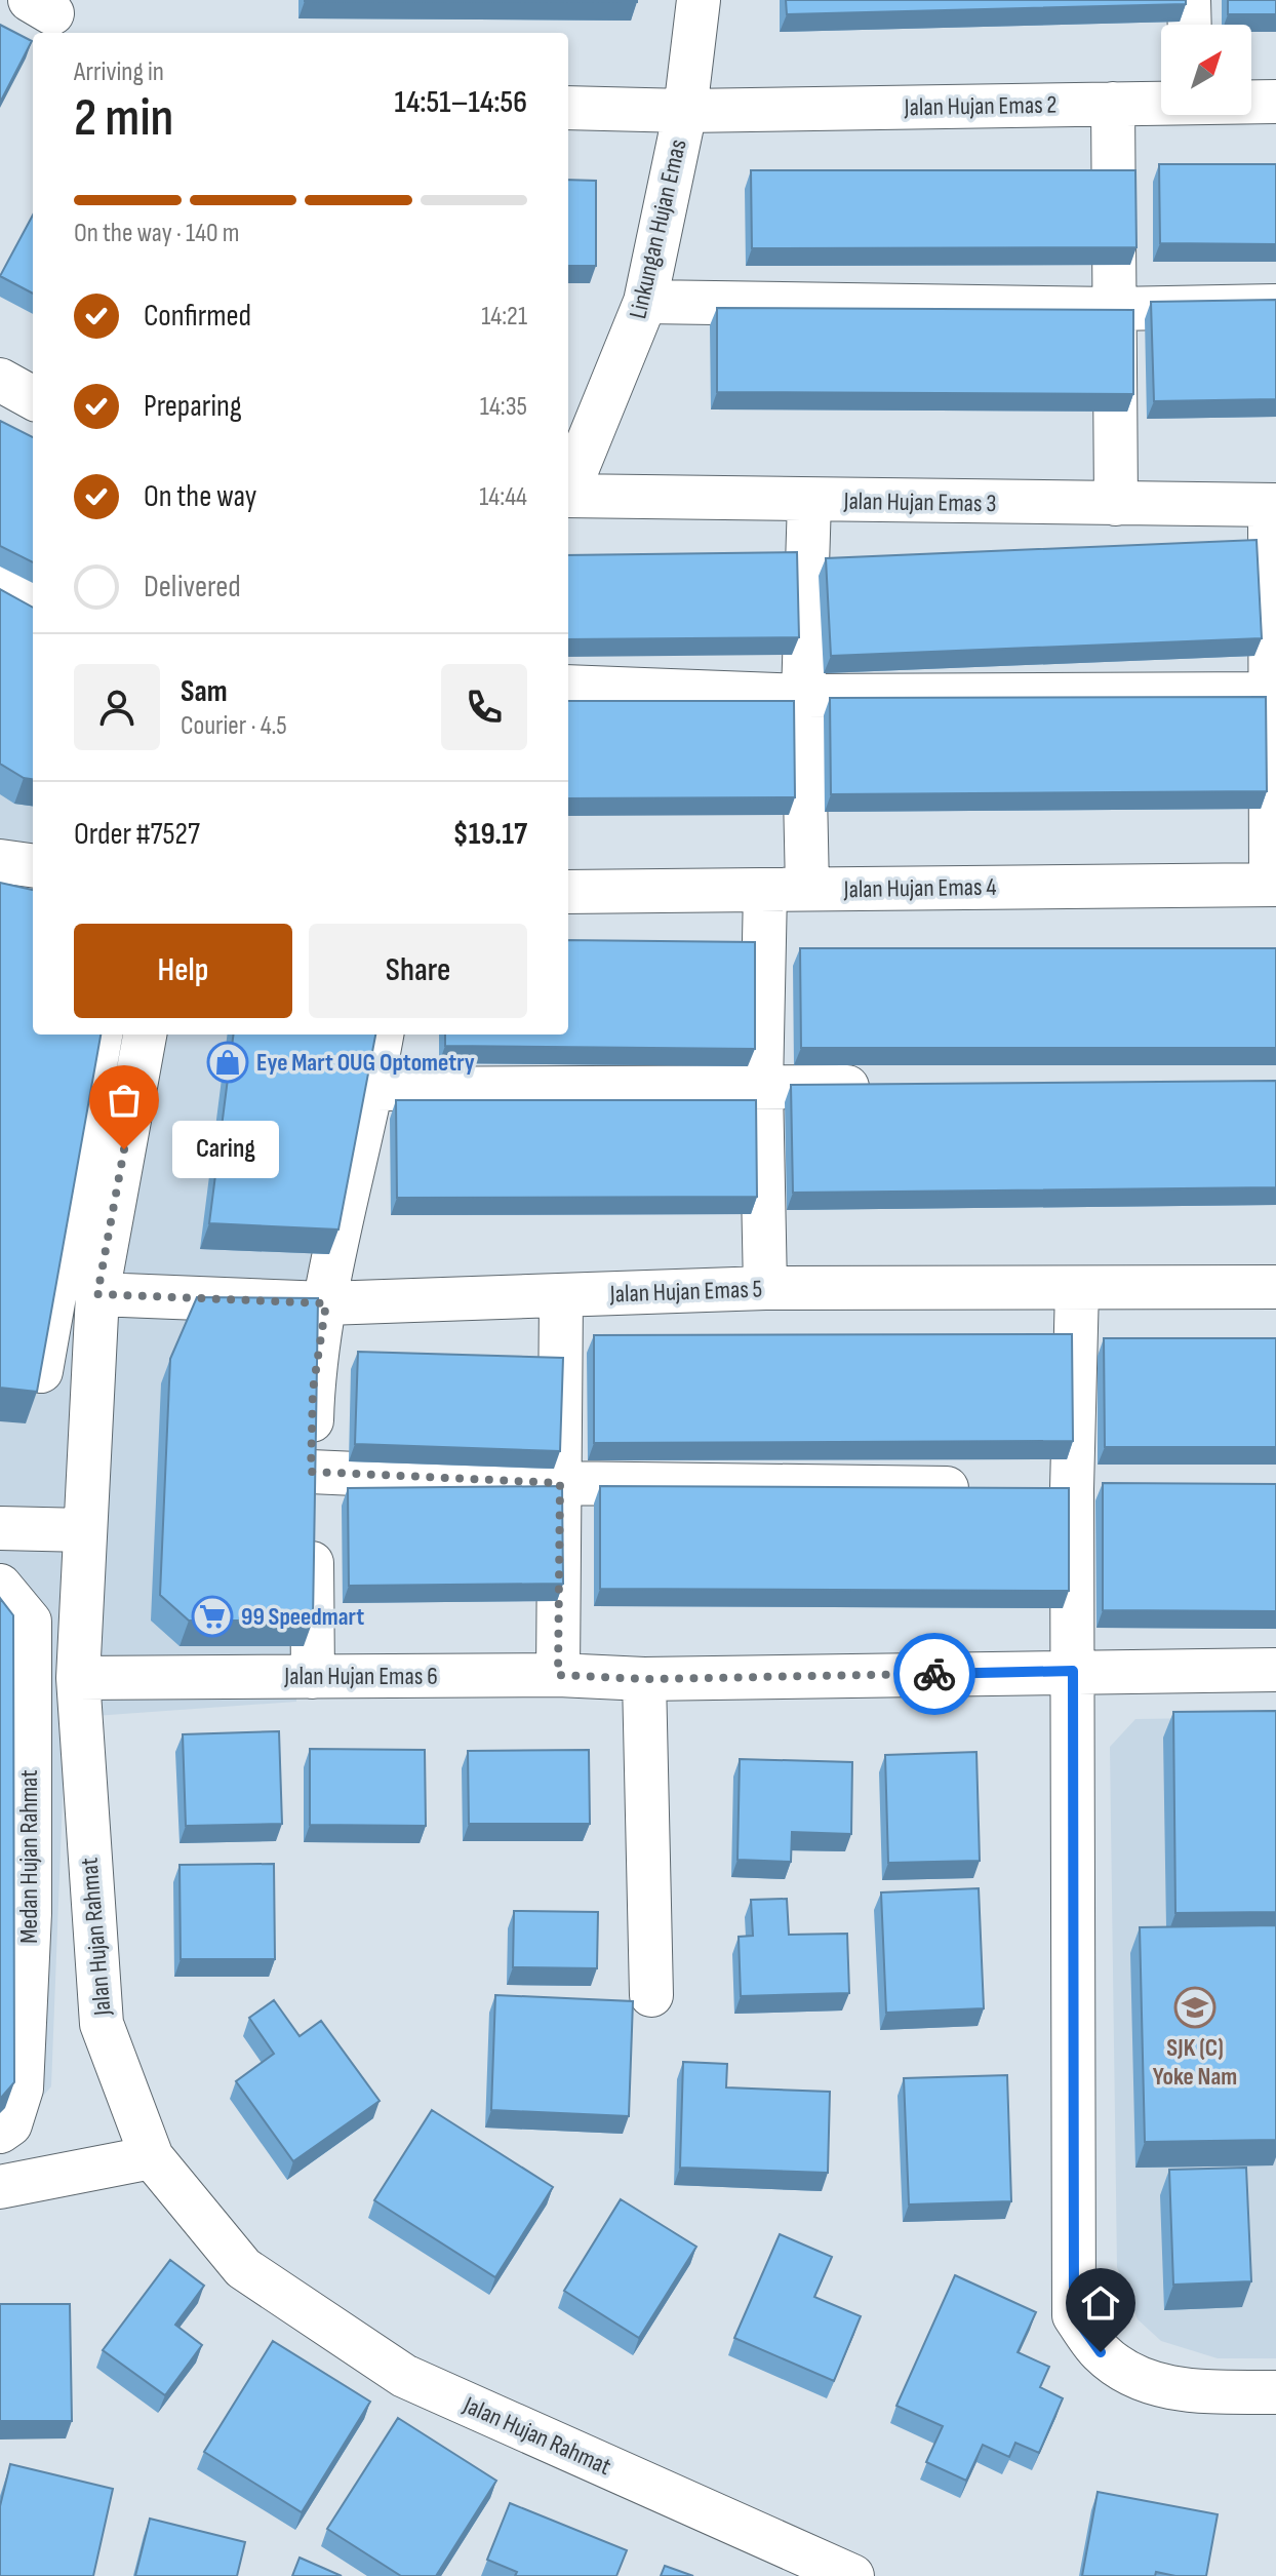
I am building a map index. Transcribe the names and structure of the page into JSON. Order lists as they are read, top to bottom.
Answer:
{
  "streets": {
    "street": [
      "Jalan Hujan Emas 2",
      "Linkungan Hujan Emas",
      "Jalan Hujan Emas 3",
      "Jalan Hujan Emas 4",
      "Jalan Hujan Emas 5",
      "Jalan Hujan Emas 6",
      "Medan Hujan Rahmat",
      "Jalan Hujan Rahmat"
    ]
  },
  "crossings": [
    ["Jalan Hujan Emas 2", "Linkungan Hujan Emas"],
    ["Jalan Hujan Emas 5", "Jalan Hujan Rahmat"],
    ["Jalan Hujan Emas 6", "Jalan Hujan Rahmat"]
  ],
  "places": {
    "shop": ["Eye Mart OUG Optometry"],
    "other": ["Caring"],
    "supermarket": ["99 Speedmart"],
    "school or university": ["SJK (C) Yoke Nam"]
  },
  "north": "top right",
  "page": {
    "heading": ["2 min", "Arriving in", "14:51–14:56"],
    "panel": [
      "Sam",
      "Courier · 4.5",
      "Order #7527",
      "$19.17"
    ],
    "bar": "On the way · 140 m",
    "list": [
      ["Confirmed", "14:21"],
      ["Preparing", "14:35"],
      ["On the way", "14:44"],
      "Delivered"
    ],
    "buttons": ["Help", "Share"],
    "bubble": "Caring"
  }
}
